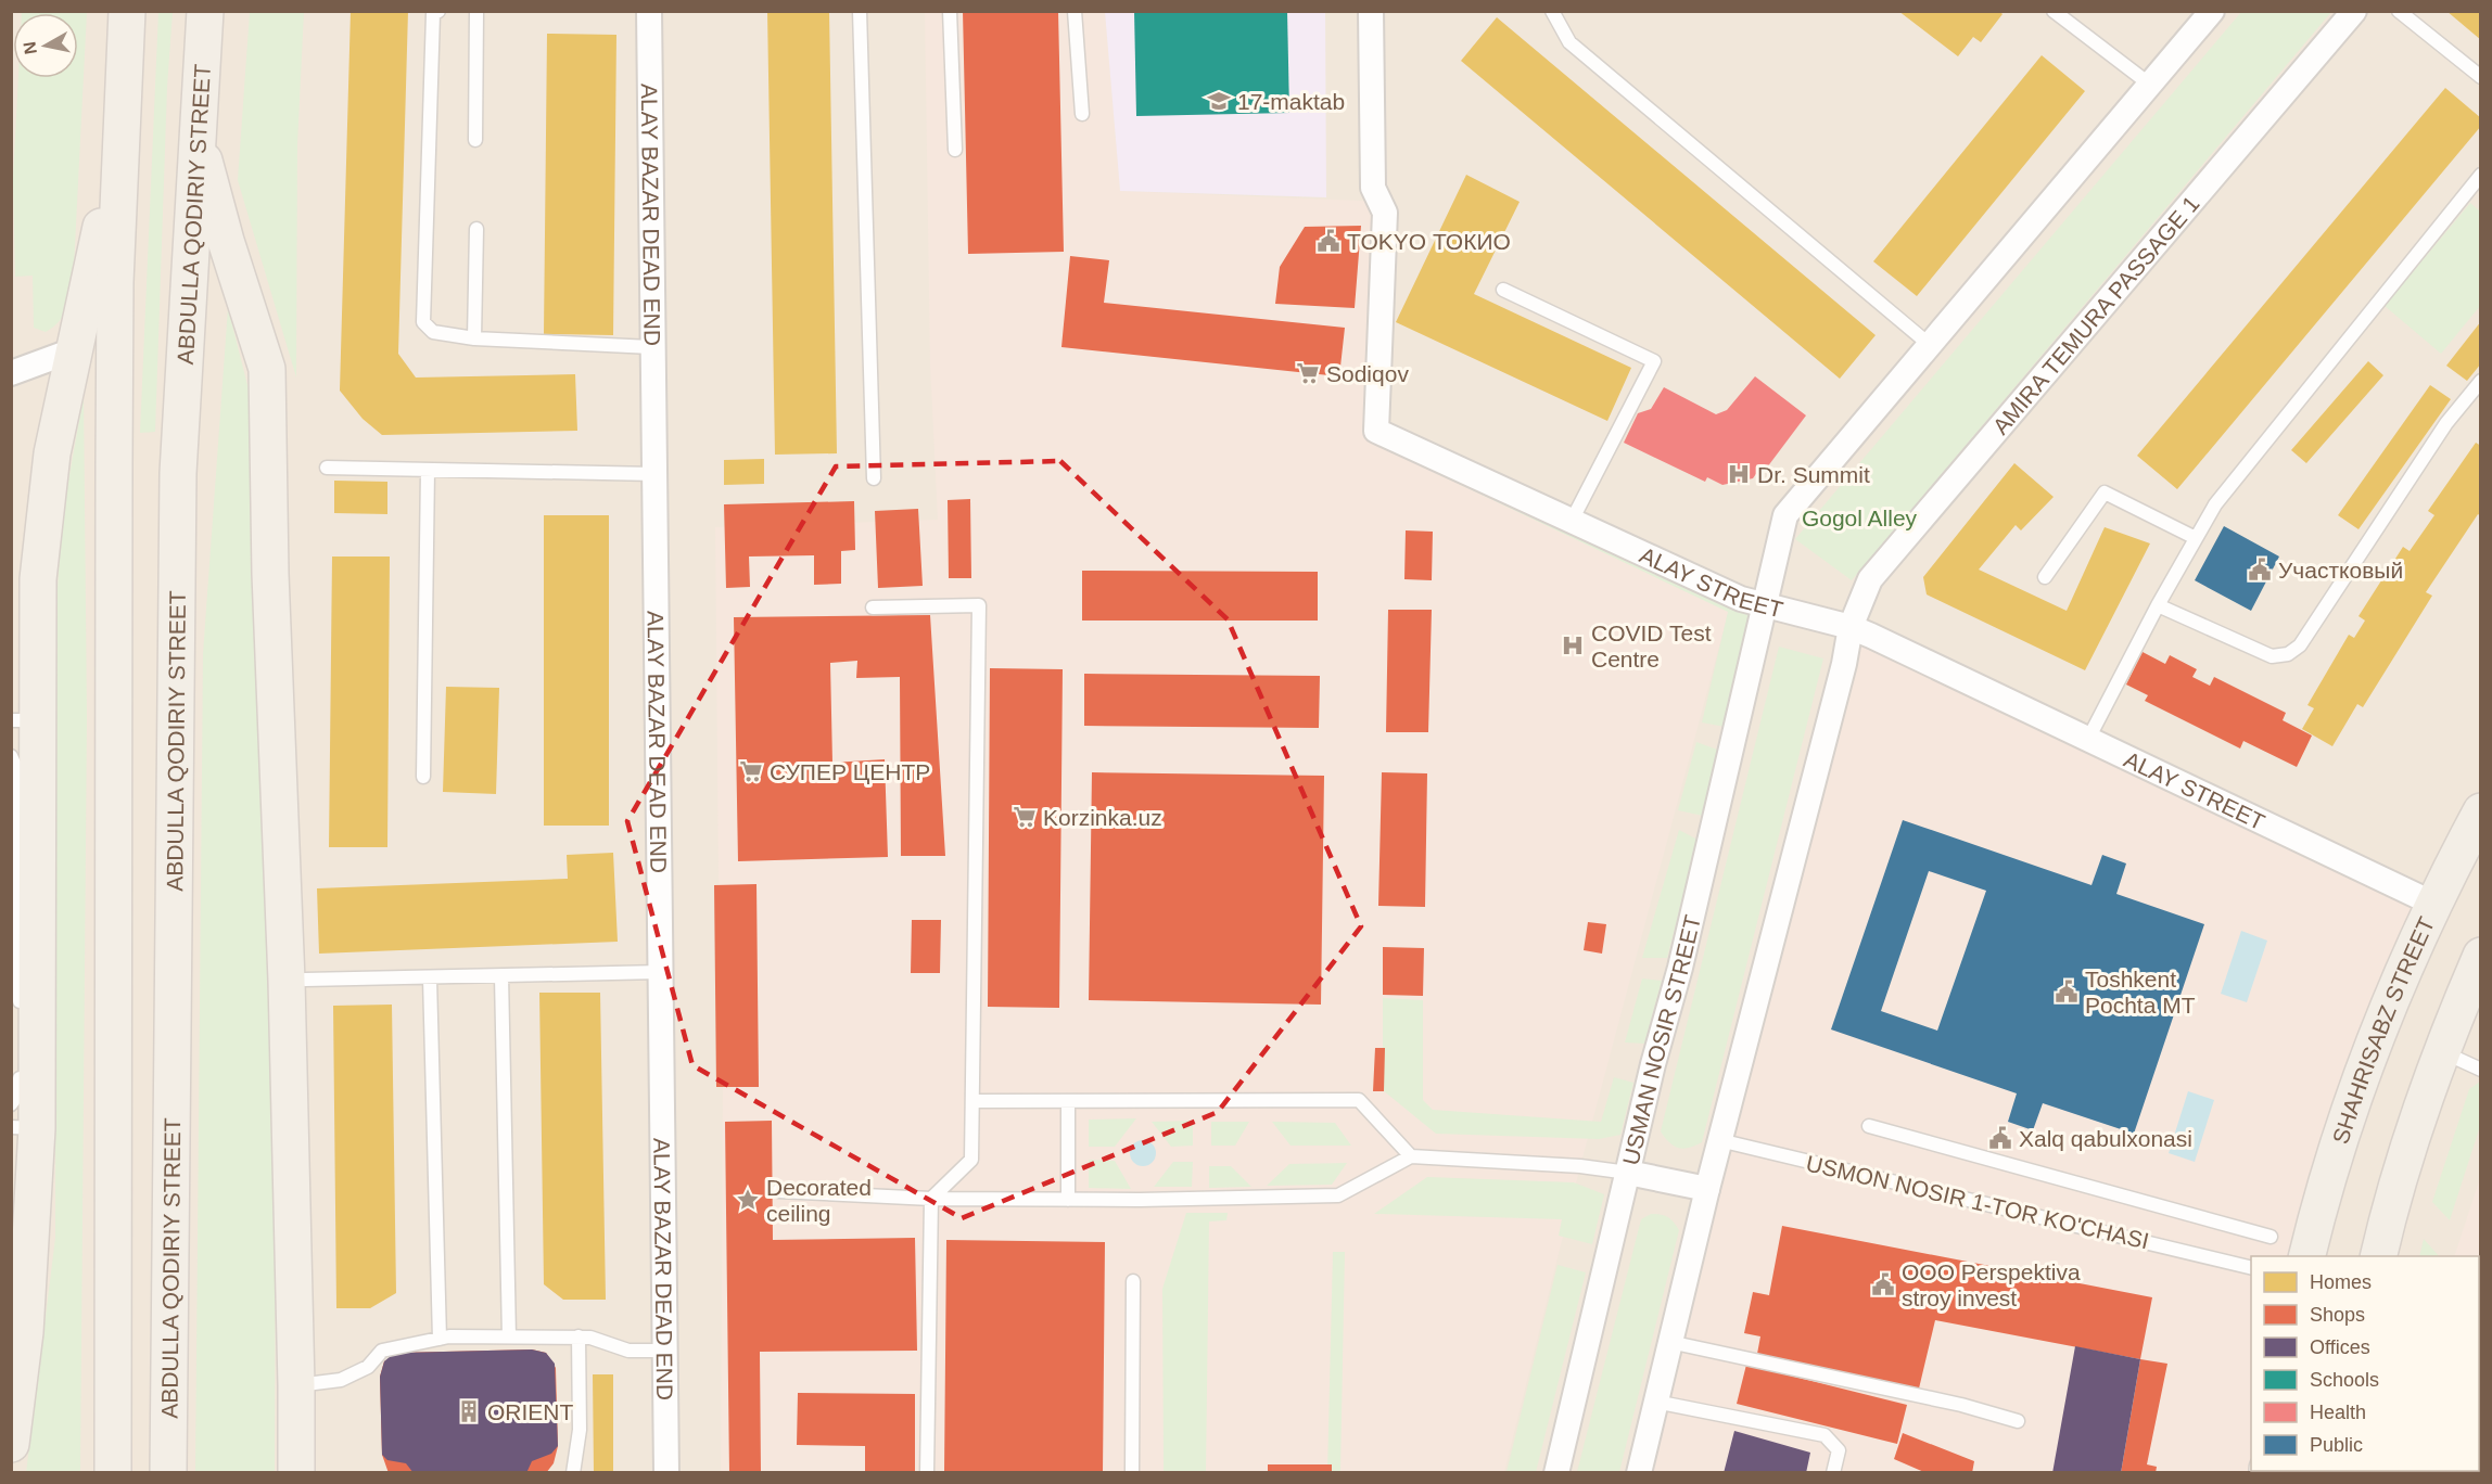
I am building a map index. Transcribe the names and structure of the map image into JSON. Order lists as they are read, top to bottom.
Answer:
{
  "streets": {
    "main road": ["ABDULLA QODIRIY STREET", "SHAHRISABZ STREET"],
    "street": [
      "ALAY BAZAR DEAD END",
      "AMIRA TEMURA PASSAGE 1",
      "ALAY STREET",
      "USMAN NOSIR STREET"
    ],
    "lane": ["USMON NOSIR 1-TOR KO'CHASI"]
  },
  "crossings": [
    ["AMIRA TEMURA PASSAGE 1", "ALAY STREET"],
    ["ALAY STREET", "SHAHRISABZ STREET"],
    ["ALAY STREET", "USMAN NOSIR STREET"]
  ],
  "parks": ["Gogol Alley"],
  "places": {
    "school or university": ["17-maktab"],
    "public building": [
      "TOKYO ТОКИО",
      "Участковый",
      "Toshkent Pochta MT",
      "Xalq qabulxonasi",
      "ООО Perspektiva stroy invest"
    ],
    "supermarket": ["Sodiqov", "СУПЕР ЦЕНТР", "Korzinka.uz"],
    "hospital": ["Dr. Summit", "COVID Test Centre"],
    "place": ["Decorated ceiling"],
    "building": ["ORIENT"]
  },
  "legend": [
    "Homes",
    "Shops",
    "Offices",
    "Schools",
    "Health",
    "Public"
  ],
  "north": "left"
}
